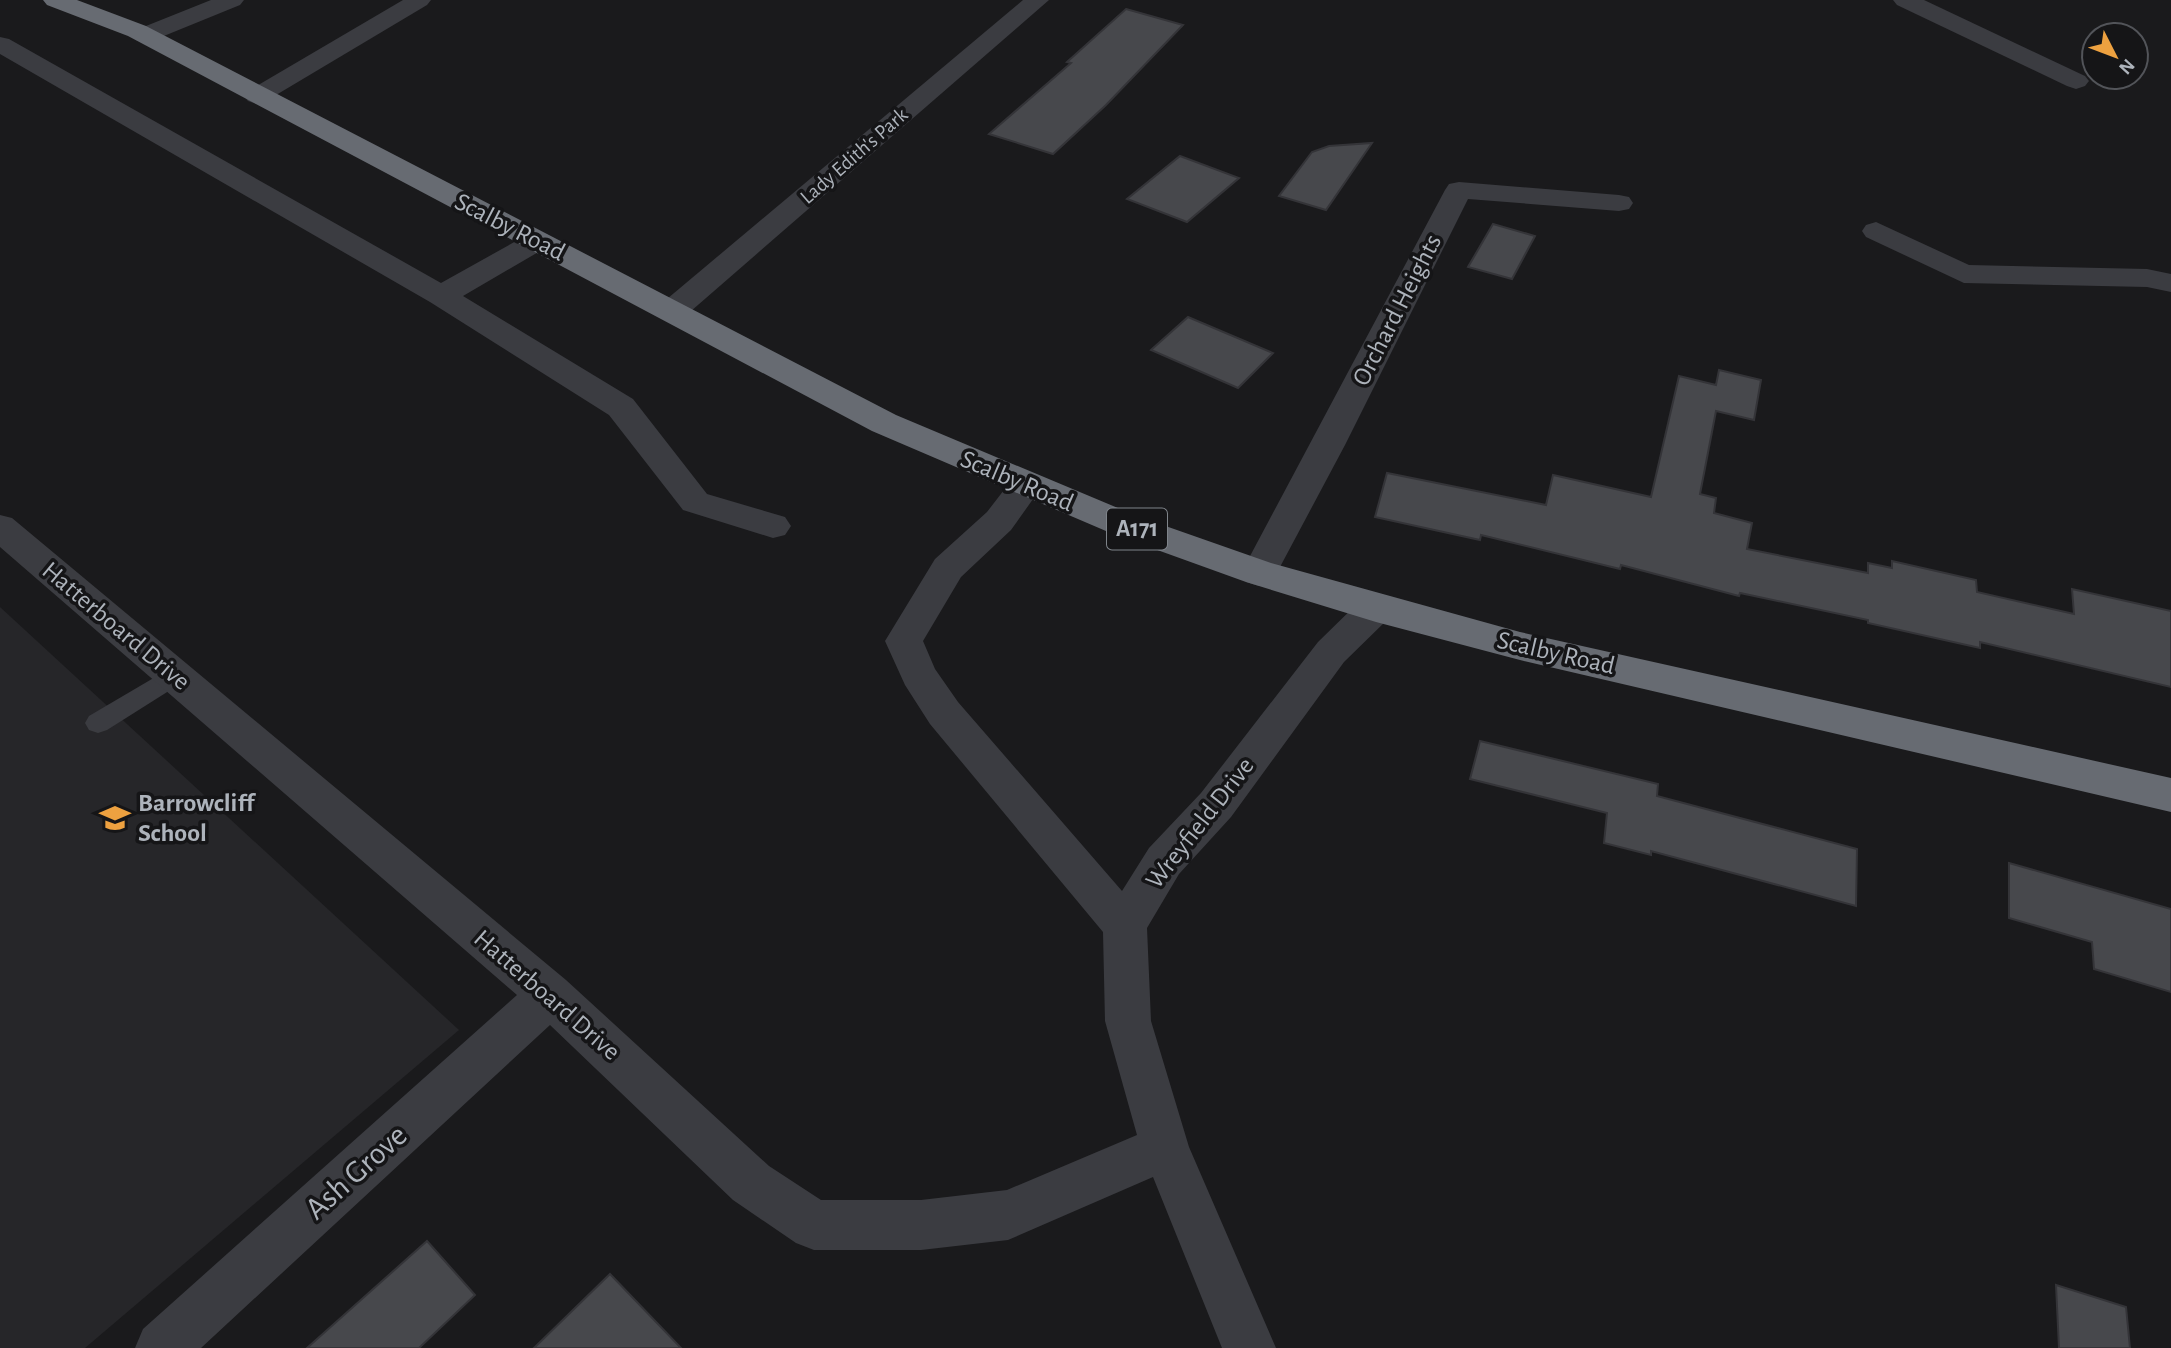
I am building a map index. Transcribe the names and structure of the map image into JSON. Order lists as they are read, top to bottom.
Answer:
{
  "streets": {
    "highway": ["Scalby Road", "A171"],
    "street": [
      "Lady Edith's Park",
      "Orchard Heights",
      "Hatterboard Drive",
      "Wreyfield Drive",
      "Ash Grove"
    ]
  },
  "crossings": [
    ["Lady Edith's Park", "Scalby Road"],
    ["Scalby Road", "Orchard Heights"],
    ["Scalby Road", "Wreyfield Drive"],
    ["Hatterboard Drive", "Ash Grove"]
  ],
  "places": {
    "school or university": ["Barrowcliff School"]
  },
  "north": "bottom right"
}
